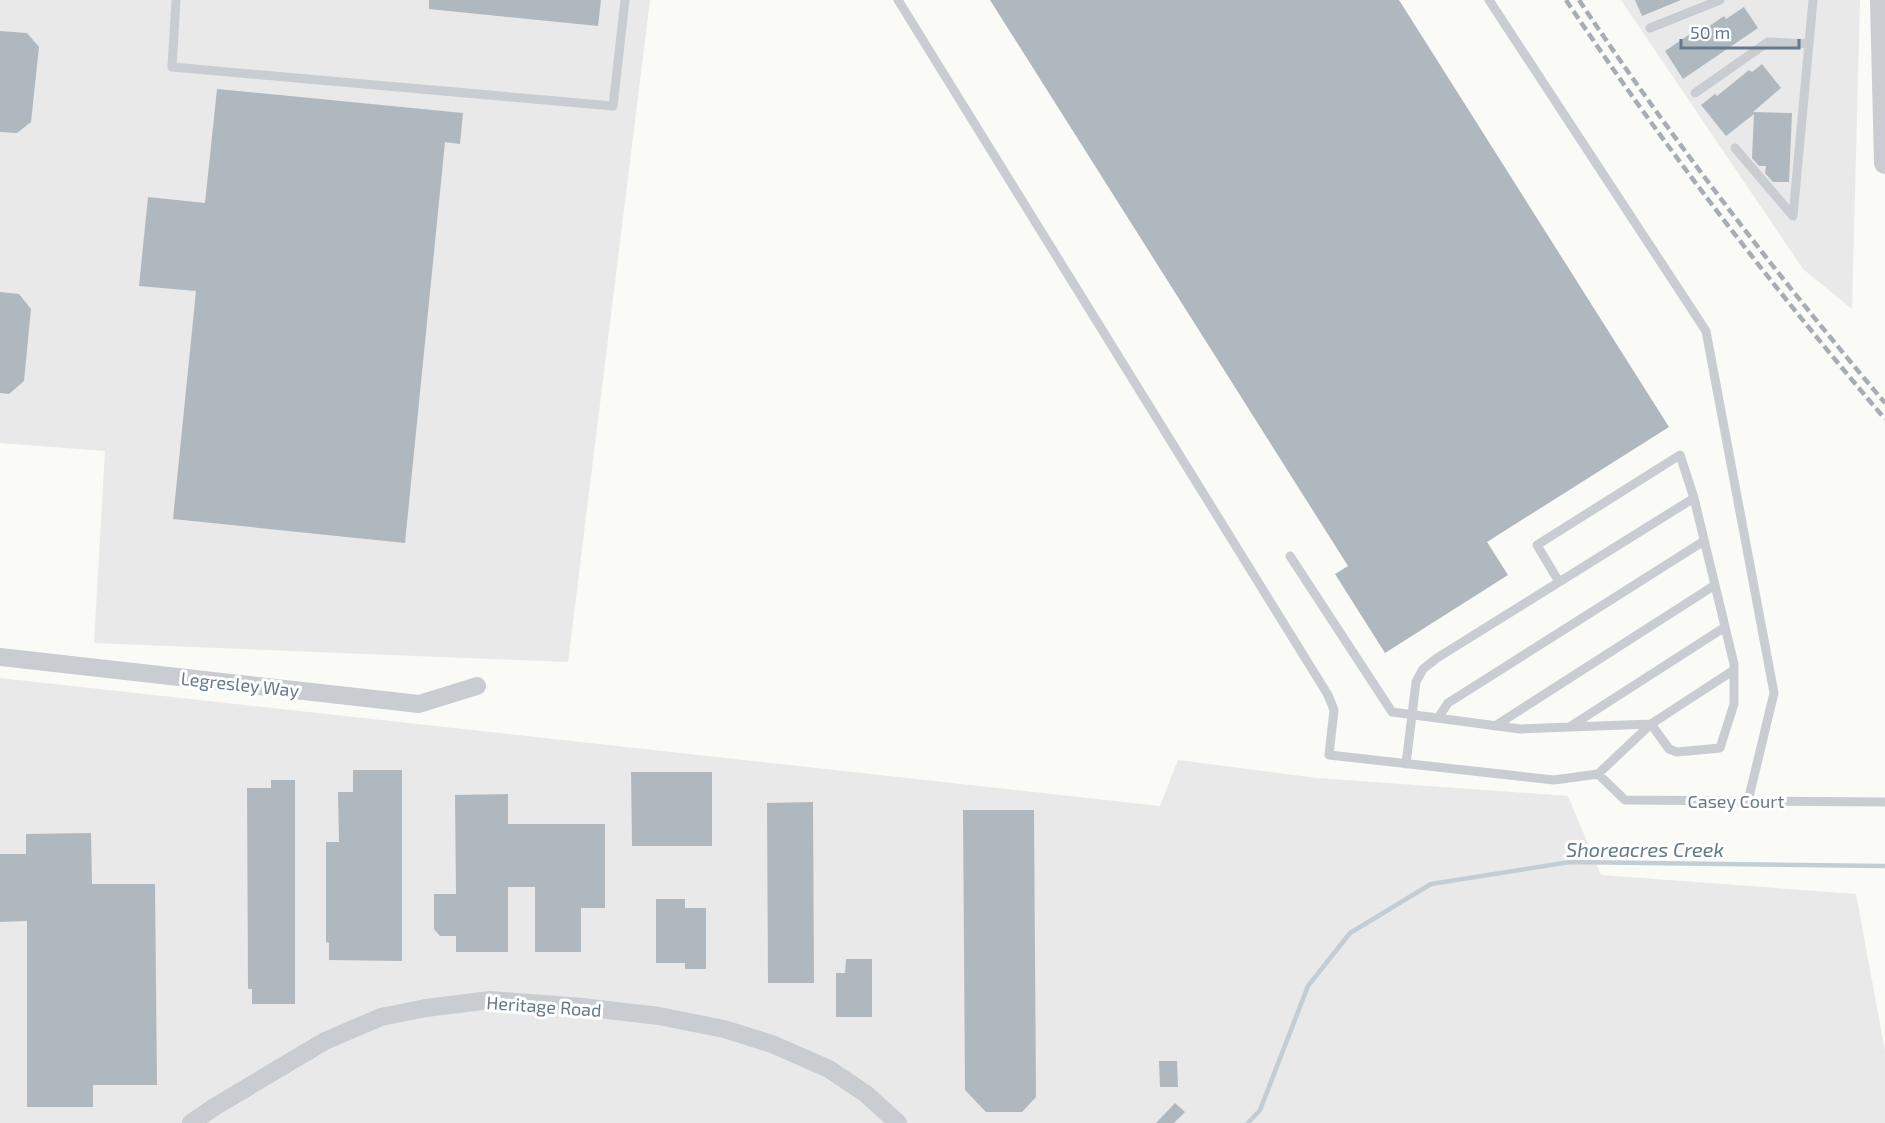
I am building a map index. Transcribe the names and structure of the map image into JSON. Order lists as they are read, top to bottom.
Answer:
{
  "streets": {
    "street": ["Legresley Way", "Heritage Road"],
    "lane": ["Casey Court"]
  },
  "water": ["Shoreacres Creek"],
  "scale_bar": "50 m"
}
